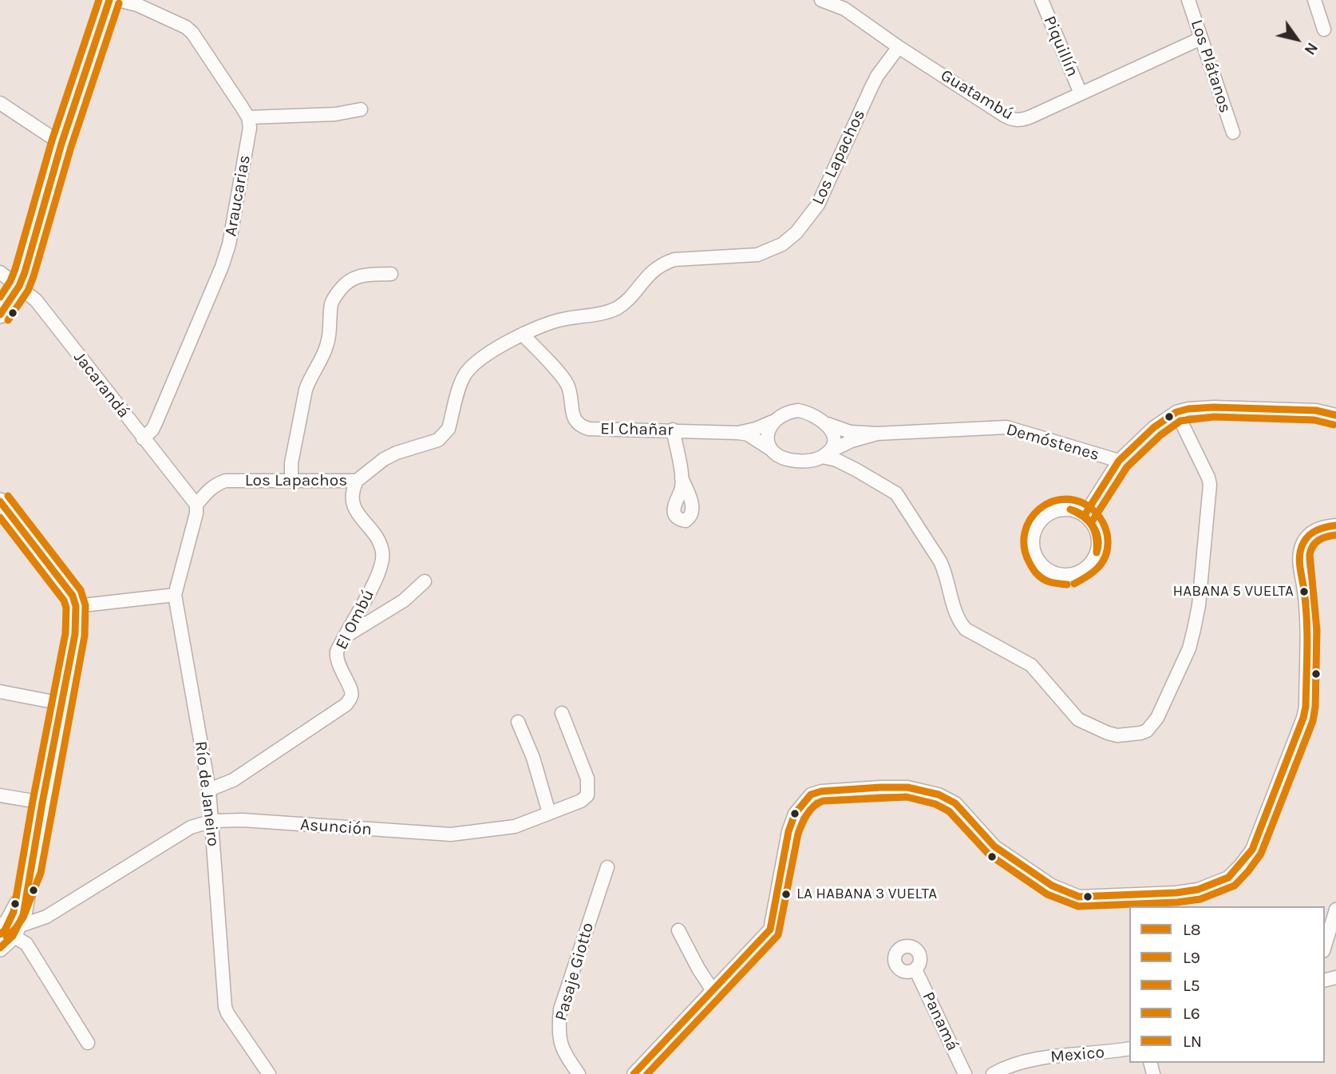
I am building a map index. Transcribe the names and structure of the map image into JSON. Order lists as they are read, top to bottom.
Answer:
{
  "streets": {
    "main road": ["Asunción"],
    "street": [
      "Piquillín",
      "Los Plátanos",
      "Guatambú",
      "Los Lapachos",
      "Araucarias",
      "Jacarandá",
      "El Chañar",
      "Demóstenes",
      "El Ombú",
      "Río de Janeiro",
      "Pasaje Giotto",
      "Panamá",
      "Mexico"
    ]
  },
  "crossings": [
    ["Piquillín", "Guatambú"],
    ["Los Plátanos", "Guatambú"],
    ["Guatambú", "Los Lapachos"],
    ["Los Lapachos", "Jacarandá"],
    ["Los Lapachos", "El Chañar"],
    ["Los Lapachos", "El Ombú"],
    ["Los Lapachos", "Río de Janeiro"],
    ["Araucarias", "Jacarandá"],
    ["Jacarandá", "Río de Janeiro"],
    ["El Chañar", "Demóstenes"],
    ["El Ombú", "Río de Janeiro"],
    ["Río de Janeiro", "Asunción"]
  ],
  "places": ["HABANA 5 VUELTA", "LA HABANA 3 VUELTA"],
  "lines": [
    "transit line L5",
    "transit line LN",
    "transit line L6",
    "transit line L8",
    "transit line L9"
  ],
  "legend": [
    "L8",
    "L9",
    "L5",
    "L6",
    "LN"
  ],
  "north": "bottom right"
}
